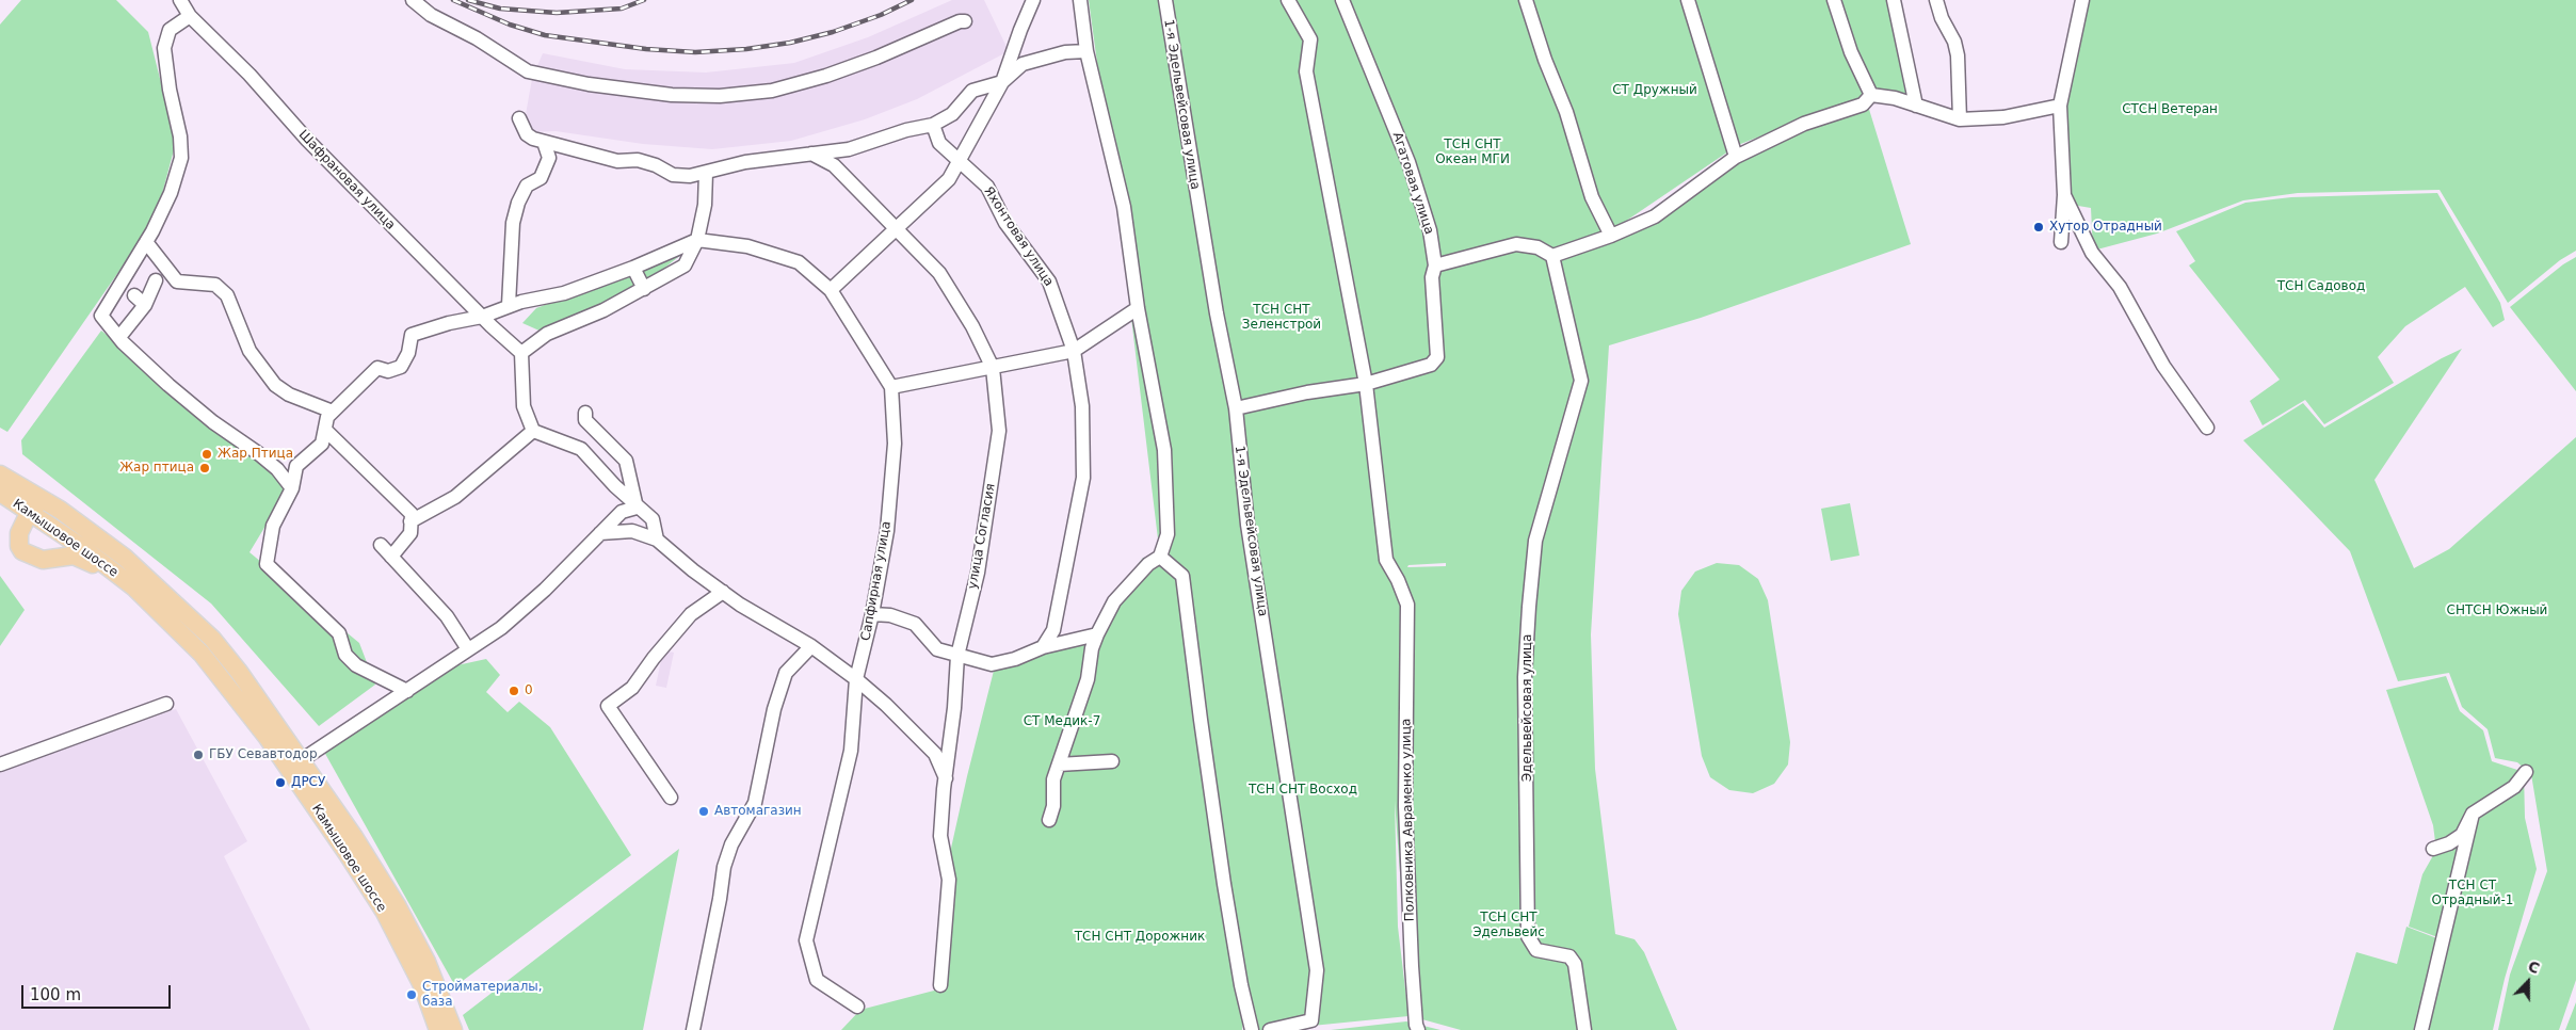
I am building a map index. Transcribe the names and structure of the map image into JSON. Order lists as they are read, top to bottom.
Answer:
{
  "streets": {
    "main road": ["Камышовое шоссе"],
    "street": [
      "1-я Эдельвейсовая улица",
      "Шафрановая улица",
      "Агатовая улица",
      "Яхонтовая улица",
      "улица Согласия",
      "Сапфирная улица",
      "Эдельвейсовая улица",
      "Полковника Авраменко улица"
    ]
  },
  "crossings": [
    ["1-я Эдельвейсовая улица", "Агатовая улица"],
    ["Агатовая улица", "Полковника Авраменко улица"]
  ],
  "parks": [
    "СТ Дружный",
    "СТСН Ветеран",
    "ТСН СНТ Океан МГИ",
    "ТСН Садовод",
    "ТСН СНТ Зеленстрой",
    "СНТСН Южный",
    "СТ Медик-7",
    "ТСН СНТ Восход",
    "ТСН СТ Отрадный-1",
    "ТСН СНТ Эдельвейс",
    "ТСН СНТ Дорожник"
  ],
  "places": [
    "Хутор Отрадный",
    "Жар Птица",
    "Жар птица",
    "0",
    "ГБУ Севавтодор",
    "ДРСУ",
    "Автомагазин",
    "Стройматериалы, база"
  ],
  "scale_bar": "100 m",
  "north": "top"
}
